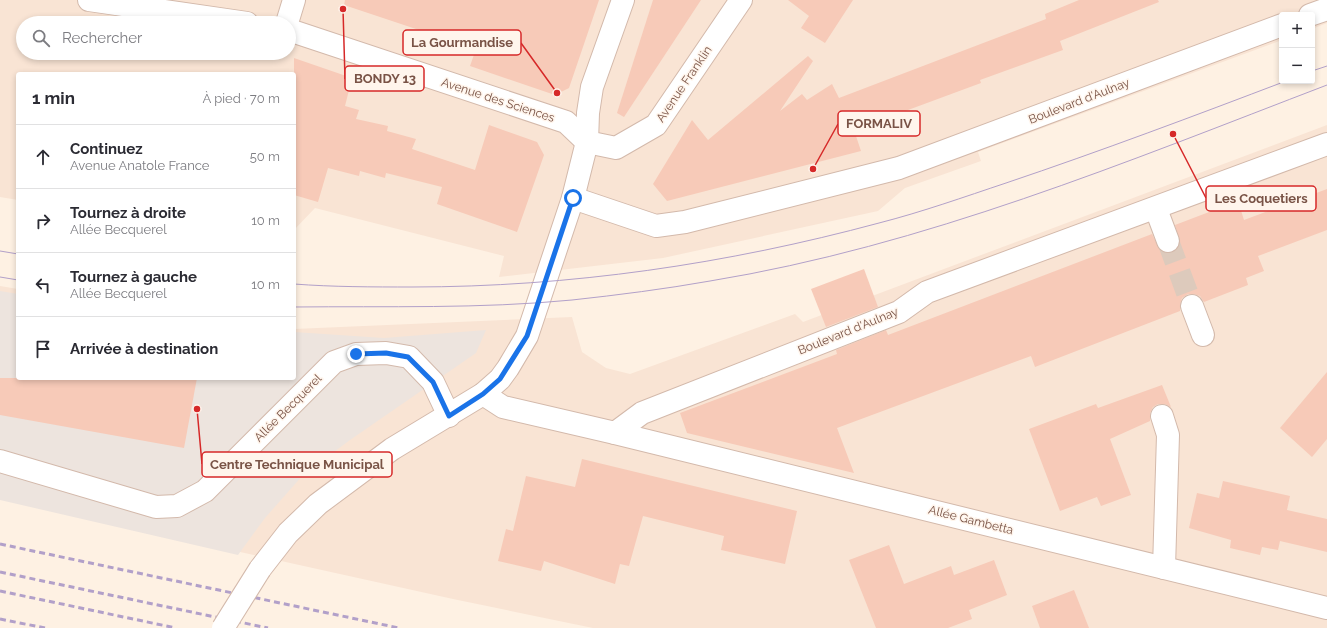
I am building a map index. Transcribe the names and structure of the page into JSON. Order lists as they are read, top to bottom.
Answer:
{
  "streets": {
    "street": [
      "Avenue Franklin",
      "Avenue des Sciences",
      "Boulevard d'Aulnay",
      "Allée Becquerel",
      "Allée Gambetta"
    ]
  },
  "crossings": [
    ["Avenue Franklin", "Avenue des Sciences"],
    ["Boulevard d'Aulnay", "Allée Gambetta"]
  ],
  "places": [
    "BONDY 13",
    "La Gourmandise",
    "Les Coquetiers",
    "FORMALIV",
    "Centre Technique Municipal"
  ],
  "page": {
    "map_buttons": ["+", "−"],
    "search": "Rechercher",
    "heading": ["1 min", "À pied · 70 m"],
    "list": [
      ["Continuez", "Avenue Anatole France", "50 m"],
      ["Tournez à droite", "Allée Becquerel", "10 m"],
      ["Tournez à gauche", "Allée Becquerel", "10 m"],
      "Arrivée à destination"
    ]
  }
}
